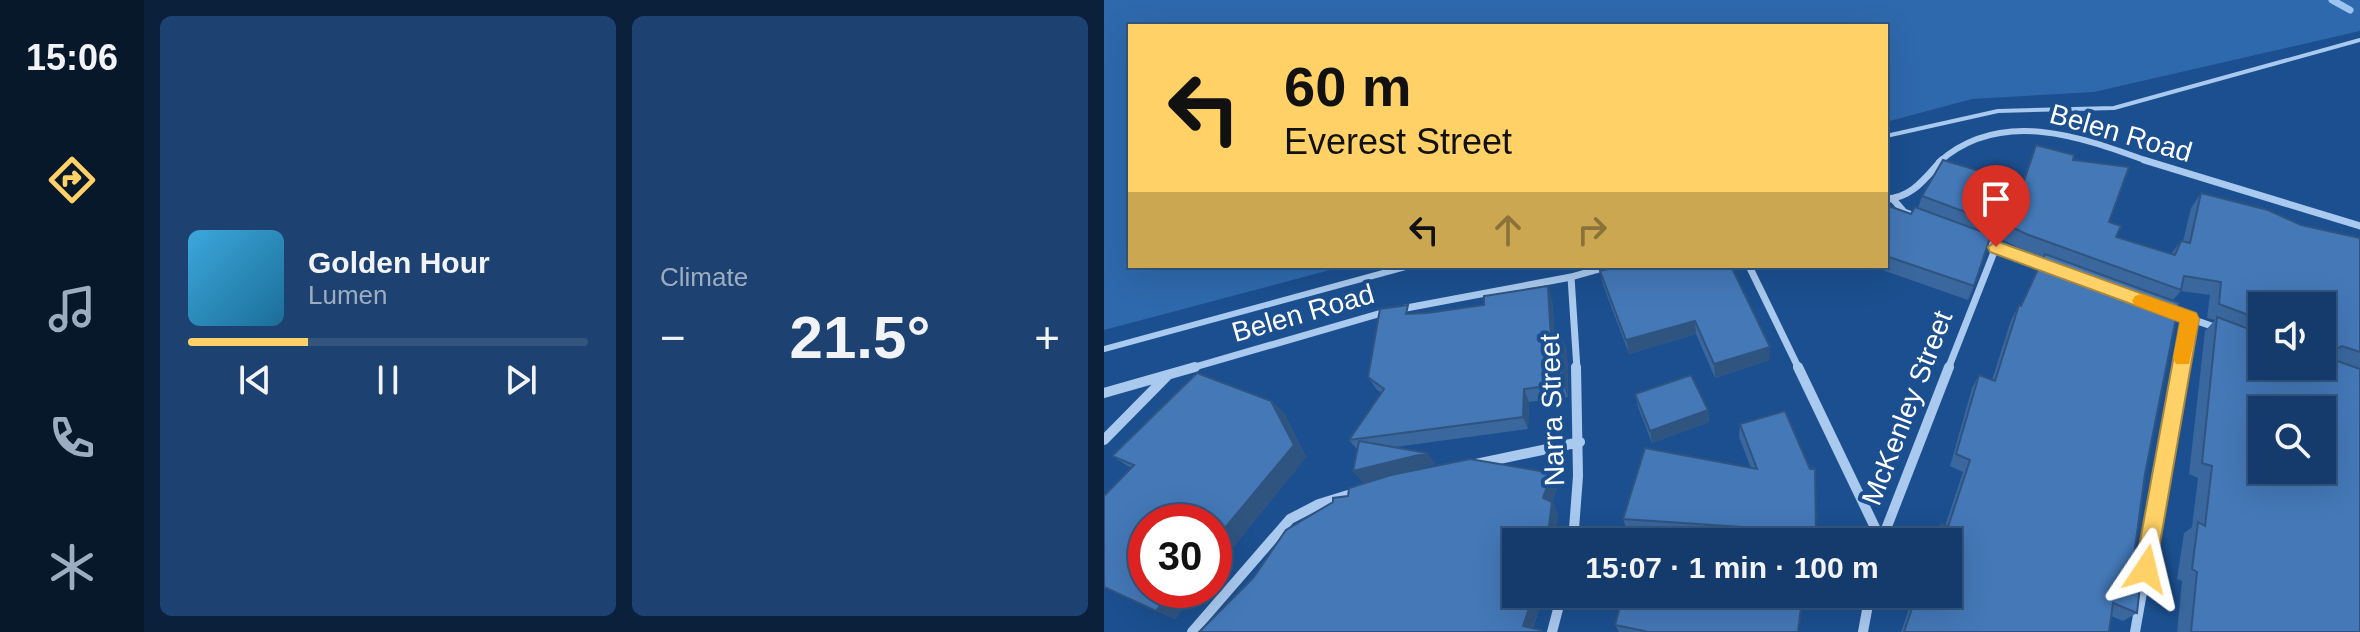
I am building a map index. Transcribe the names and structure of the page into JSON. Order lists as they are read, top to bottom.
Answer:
{
  "streets": {
    "street": ["Belen Road", "McKenley Street", "Narra Street"]
  },
  "crossings": [
    ["Belen Road", "Narra Street"]
  ],
  "page": {
    "tabs": "15:06",
    "tile": "Climate",
    "turn": ["60 m", "Everest Street"],
    "song": ["Golden Hour", "Lumen"],
    "heat": ["−", "21.5°", "+"],
    "limit": "30",
    "trip": "15:07 · 1 min · 100 m"
  }
}
